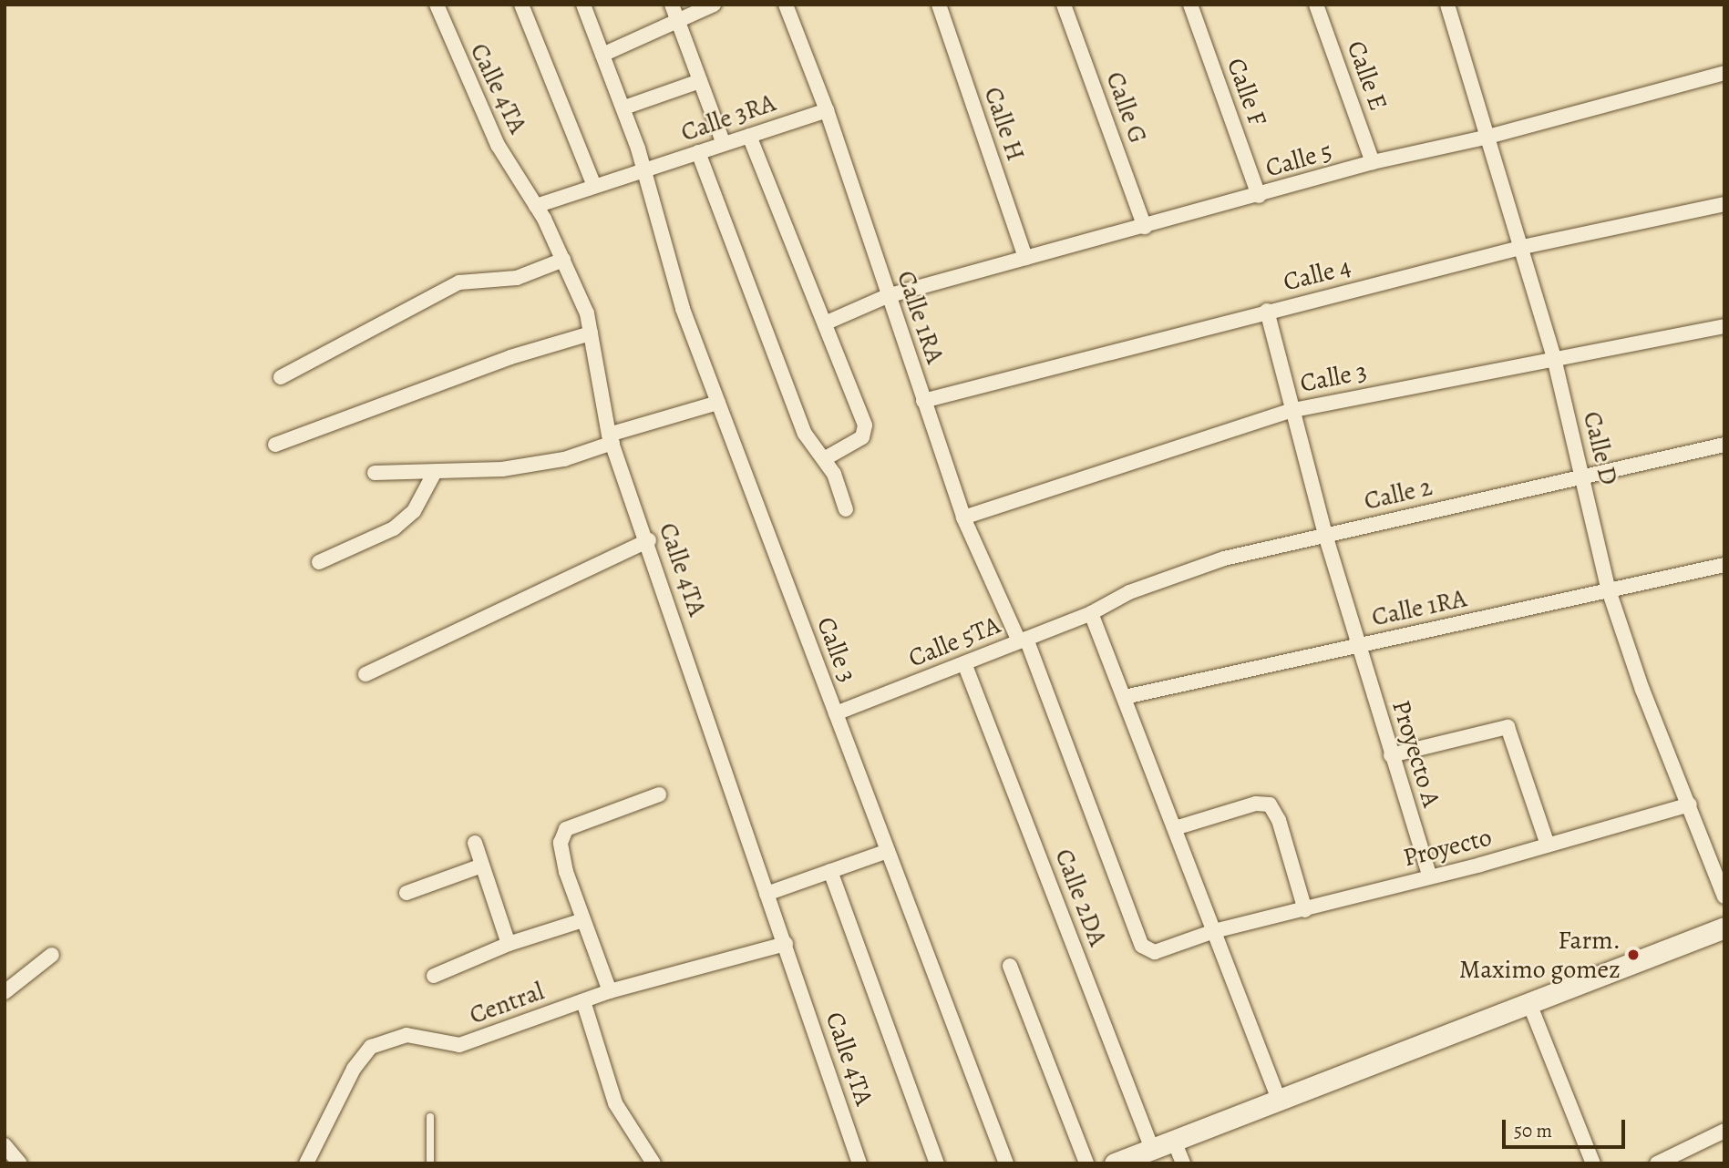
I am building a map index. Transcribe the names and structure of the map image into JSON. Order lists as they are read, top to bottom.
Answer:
{
  "streets": {
    "street": [
      "Calle E",
      "Calle 4TA",
      "Calle F",
      "Calle G",
      "Calle 3RA",
      "Calle H",
      "Calle 5",
      "Calle 4",
      "Calle 1RA",
      "Calle 3",
      "Calle D",
      "Calle 2",
      "Calle 5TA",
      "Proyecto A",
      "Proyecto",
      "Calle 2DA",
      "Central"
    ]
  },
  "crossings": [
    ["Calle E", "Calle 5"],
    ["Calle 4TA", "Calle 3RA"],
    ["Calle 4TA", "Central"],
    ["Calle F", "Calle 5"],
    ["Calle G", "Calle 5"],
    ["Calle 3RA", "Calle 1RA"],
    ["Calle 3RA", "Calle 3"],
    ["Calle H", "Calle 5"],
    ["Calle 5", "Calle 1RA"],
    ["Calle 5", "Calle D"],
    ["Calle 4", "Calle 1RA"],
    ["Calle 4", "Calle D"],
    ["Calle 4", "Proyecto A"],
    ["Calle 1RA", "Calle 3"],
    ["Calle 1RA", "Calle D"],
    ["Calle 1RA", "Calle 5TA"],
    ["Calle 1RA", "Proyecto A"],
    ["Calle 1RA", "Proyecto"],
    ["Calle 3", "Calle D"],
    ["Calle 3", "Calle 5TA"],
    ["Calle 3", "Proyecto A"],
    ["Calle D", "Calle 2"],
    ["Calle D", "Proyecto"],
    ["Calle 2", "Calle 5TA"],
    ["Calle 2", "Proyecto A"],
    ["Calle 5TA", "Calle 2DA"],
    ["Proyecto A", "Proyecto"]
  ],
  "places": ["Farm. Maximo gomez"],
  "scale_bar": "50 m"
}
